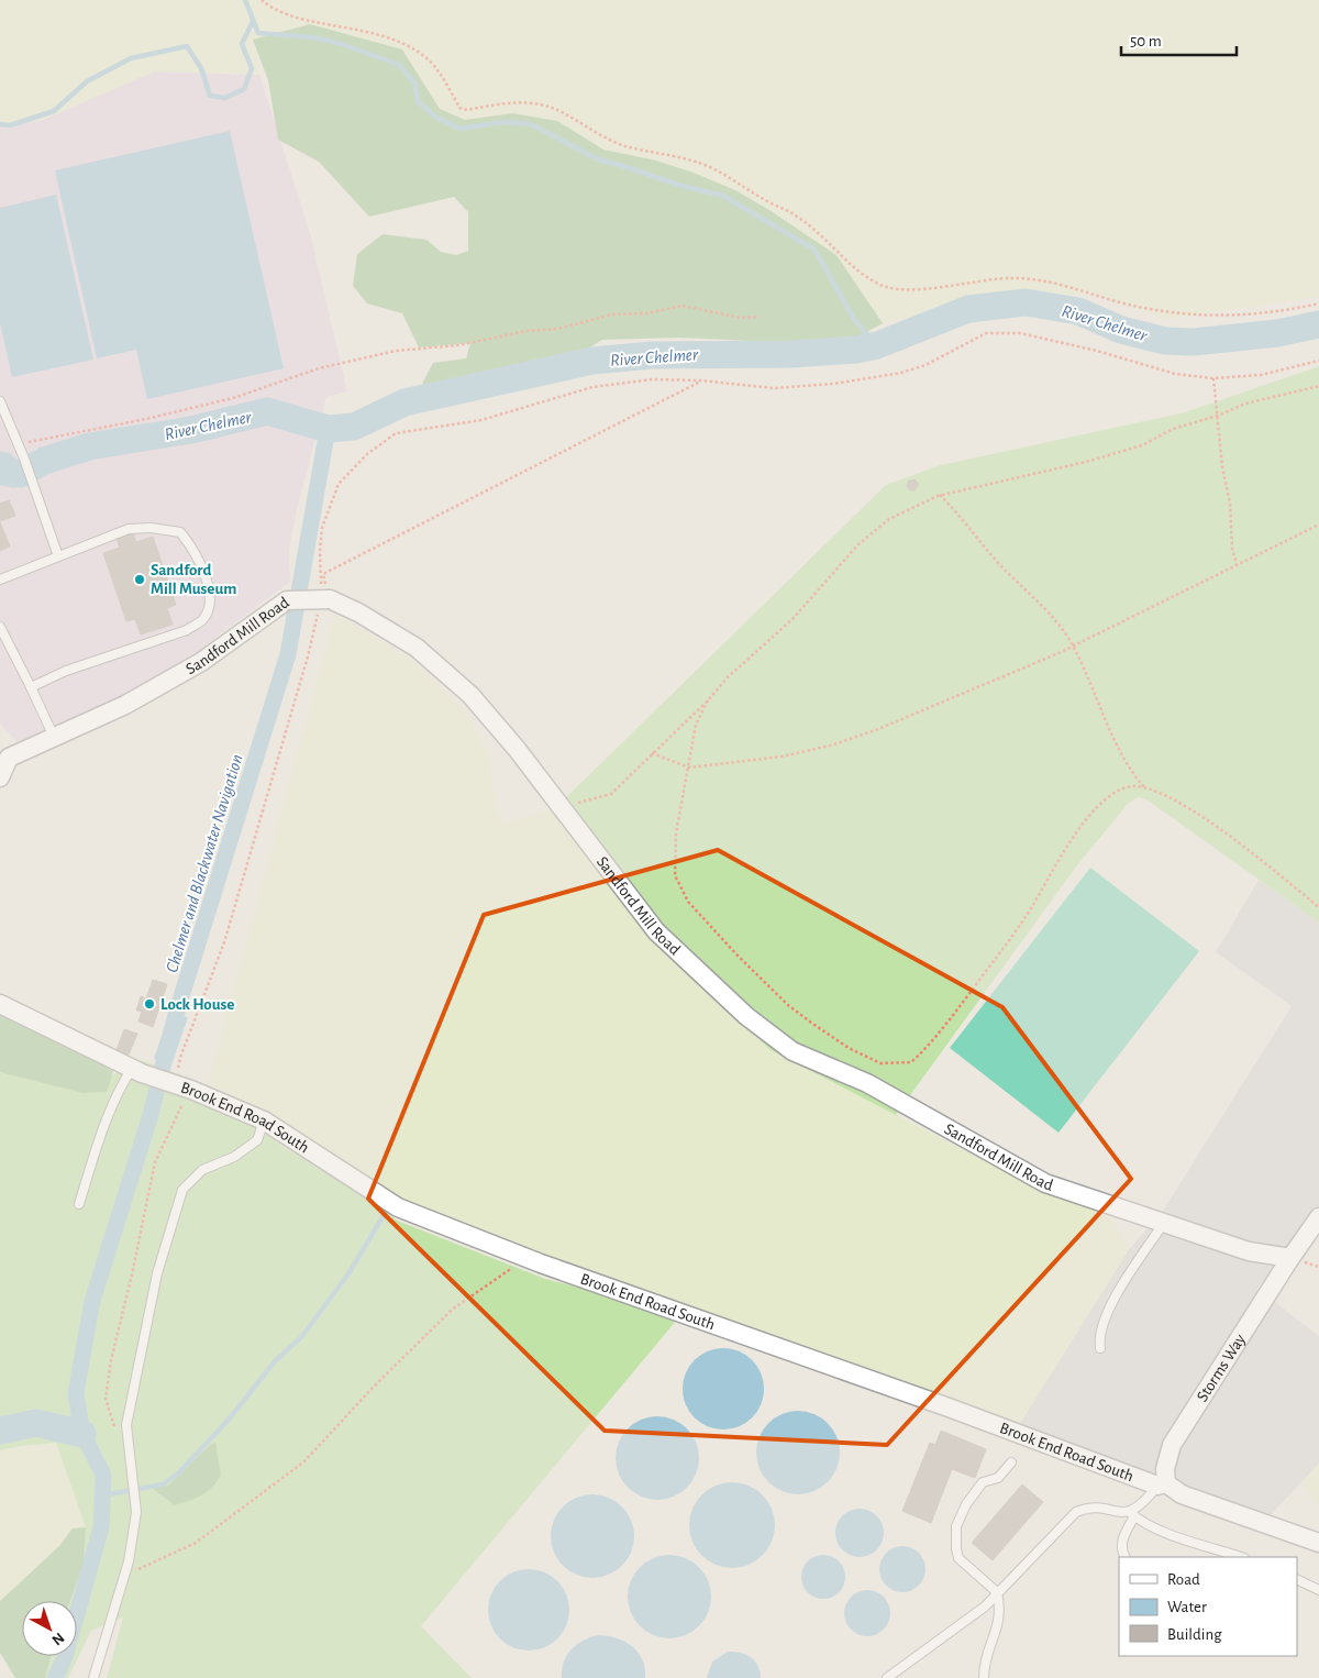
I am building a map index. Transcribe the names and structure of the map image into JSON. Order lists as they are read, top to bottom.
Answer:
{
  "streets": {
    "street": ["Sandford Mill Road", "Brook End Road South", "Storms Way"]
  },
  "crossings": [
    ["Sandford Mill Road", "Storms Way"],
    ["Brook End Road South", "Storms Way"]
  ],
  "water": ["River Chelmer", "Chelmer and Blackwater Navigation"],
  "places": ["Sandford Mill Museum", "Lock House"],
  "legend": ["Road", "Water", "Building"],
  "scale_bar": "50 m",
  "north": "bottom right"
}
